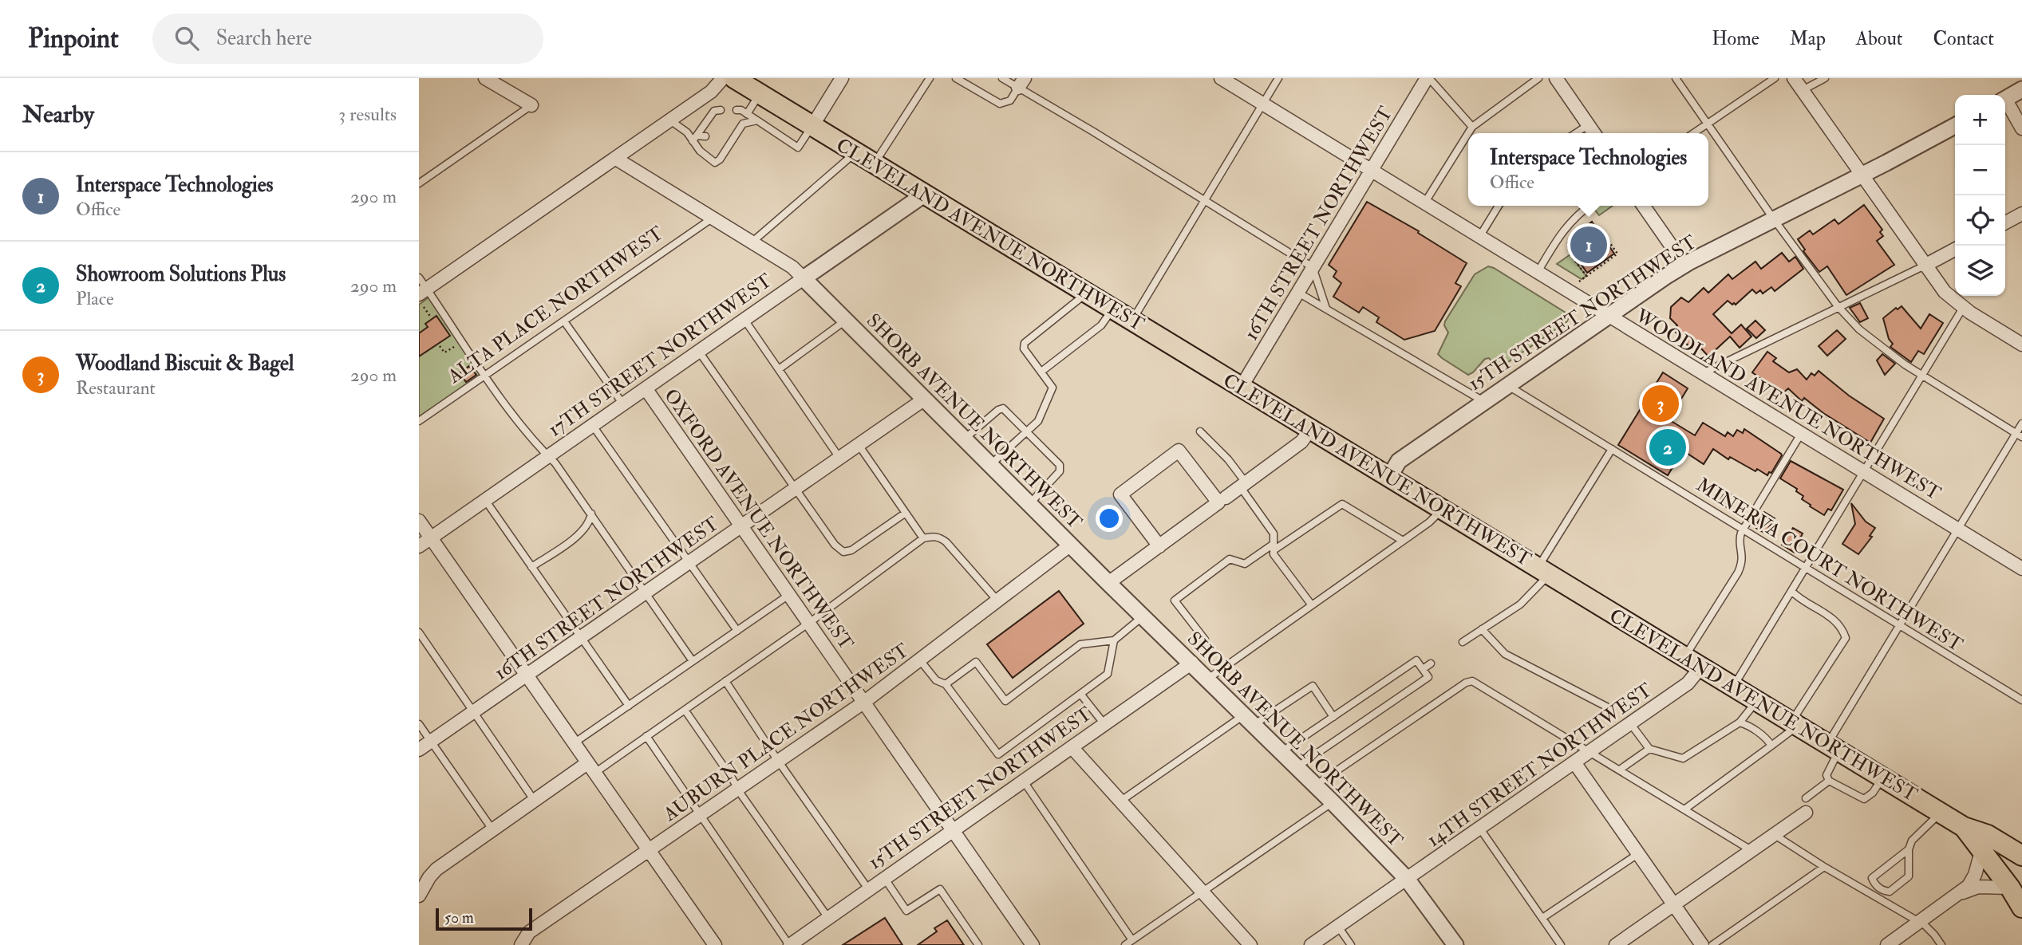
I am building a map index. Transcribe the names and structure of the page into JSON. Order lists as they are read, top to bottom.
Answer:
{
  "streets": {
    "main road": ["CLEVELAND AVENUE NORTHWEST"],
    "street": [
      "16TH STREET NORTHWEST",
      "15TH STREET NORTHWEST",
      "17TH STREET NORTHWEST",
      "WOODLAND AVENUE NORTHWEST",
      "SHORB AVENUE NORTHWEST",
      "OXFORD AVENUE NORTHWEST",
      "AUBURN PLACE NORTHWEST",
      "14TH STREET NORTHWEST"
    ],
    "lane": ["ALTA PLACE NORTHWEST", "MINERVA COURT NORTHWEST"]
  },
  "crossings": [
    ["16TH STREET NORTHWEST", "CLEVELAND AVENUE NORTHWEST"],
    ["16TH STREET NORTHWEST", "WOODLAND AVENUE NORTHWEST"],
    ["16TH STREET NORTHWEST", "SHORB AVENUE NORTHWEST"],
    ["16TH STREET NORTHWEST", "OXFORD AVENUE NORTHWEST"],
    ["CLEVELAND AVENUE NORTHWEST", "15TH STREET NORTHWEST"],
    ["CLEVELAND AVENUE NORTHWEST", "17TH STREET NORTHWEST"],
    ["CLEVELAND AVENUE NORTHWEST", "14TH STREET NORTHWEST"],
    ["ALTA PLACE NORTHWEST", "SHORB AVENUE NORTHWEST"],
    ["15TH STREET NORTHWEST", "WOODLAND AVENUE NORTHWEST"],
    ["15TH STREET NORTHWEST", "SHORB AVENUE NORTHWEST"],
    ["15TH STREET NORTHWEST", "OXFORD AVENUE NORTHWEST"],
    ["15TH STREET NORTHWEST", "MINERVA COURT NORTHWEST"],
    ["17TH STREET NORTHWEST", "SHORB AVENUE NORTHWEST"],
    ["17TH STREET NORTHWEST", "OXFORD AVENUE NORTHWEST"],
    ["SHORB AVENUE NORTHWEST", "AUBURN PLACE NORTHWEST"],
    ["SHORB AVENUE NORTHWEST", "14TH STREET NORTHWEST"],
    ["OXFORD AVENUE NORTHWEST", "AUBURN PLACE NORTHWEST"]
  ],
  "scale_bar": "50 m",
  "page": {
    "header": "Pinpoint",
    "search": "Search here",
    "nav": [
      "Home",
      "Map",
      "About",
      "Contact"
    ],
    "heading": ["Nearby", "3 results"],
    "map_buttons": ["+", "−"],
    "popup": ["Interspace Technologies", "Office"],
    "list": [
      {
        "mark": "1",
        "name": "Interspace Technologies",
        "note": "Office",
        "value": "290 m"
      },
      {
        "mark": "2",
        "name": "Showroom Solutions Plus",
        "note": "Place",
        "value": "290 m"
      },
      {
        "mark": "3",
        "name": "Woodland Biscuit & Bagel",
        "note": "Restaurant",
        "value": "290 m"
      }
    ],
    "pins": ["1", "3", "2"],
    "scale": "50 m"
  }
}
